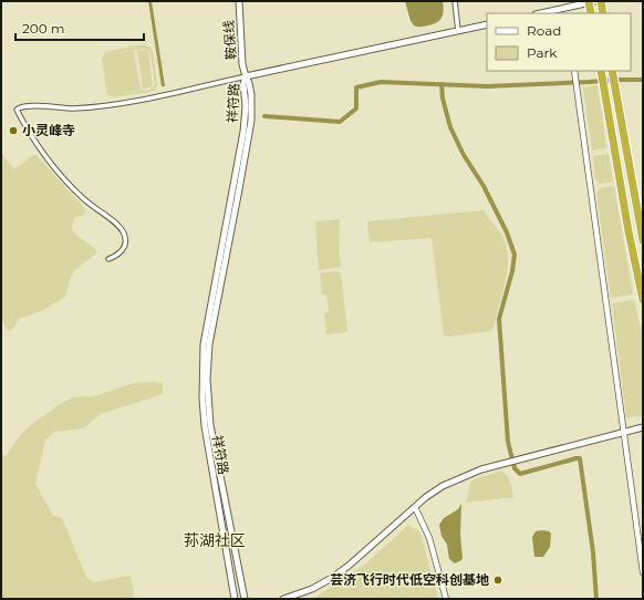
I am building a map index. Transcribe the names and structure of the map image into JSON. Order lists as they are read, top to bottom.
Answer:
{
  "streets": {
    "main road": ["鞍保线", "祥符路"]
  },
  "crossings": [
    ["鞍保线", "祥符路"]
  ],
  "districts": ["荪湖社区"],
  "places": ["小灵峰寺", "芸济飞行时代低空科创基地"],
  "legend": ["Road", "Park"],
  "scale_bar": "200 m"
}
